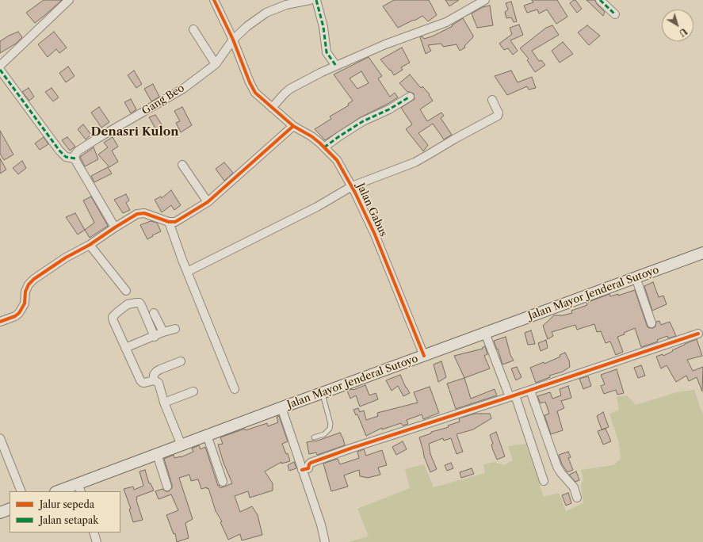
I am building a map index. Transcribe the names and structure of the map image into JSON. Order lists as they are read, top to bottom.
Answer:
{
  "streets": {
    "main road": ["Jalan Mayor Jenderal Sutoyo"],
    "street": ["Gang Beo", "Jalan Gabus"]
  },
  "crossings": [
    ["Gang Beo", "Jalan Gabus"],
    ["Jalan Gabus", "Jalan Mayor Jenderal Sutoyo"]
  ],
  "districts": ["Denasri Kulon"],
  "legend": ["Jalur sepeda", "Jalan setapak"],
  "north": "bottom right"
}
